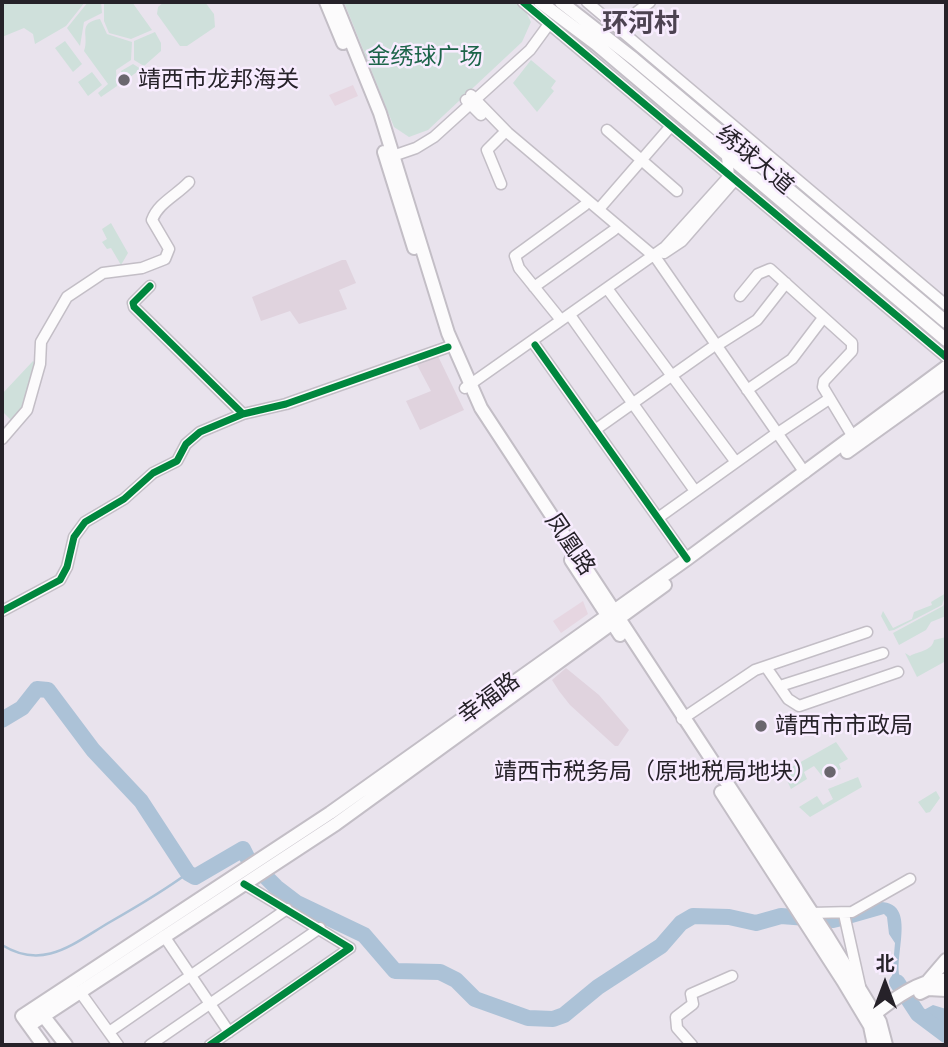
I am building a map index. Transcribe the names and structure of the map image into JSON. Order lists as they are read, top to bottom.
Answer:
{
  "streets": {
    "main road": ["绣球大道", "凤凰路", "幸福路"]
  },
  "crossings": [
    ["凤凰路", "幸福路"]
  ],
  "districts": ["环河村"],
  "parks": ["金绣球广场"],
  "places": ["靖西市龙邦海关", "靖西市市政局", "靖西市税务局（原地税局地块）"],
  "north": "top"
}
